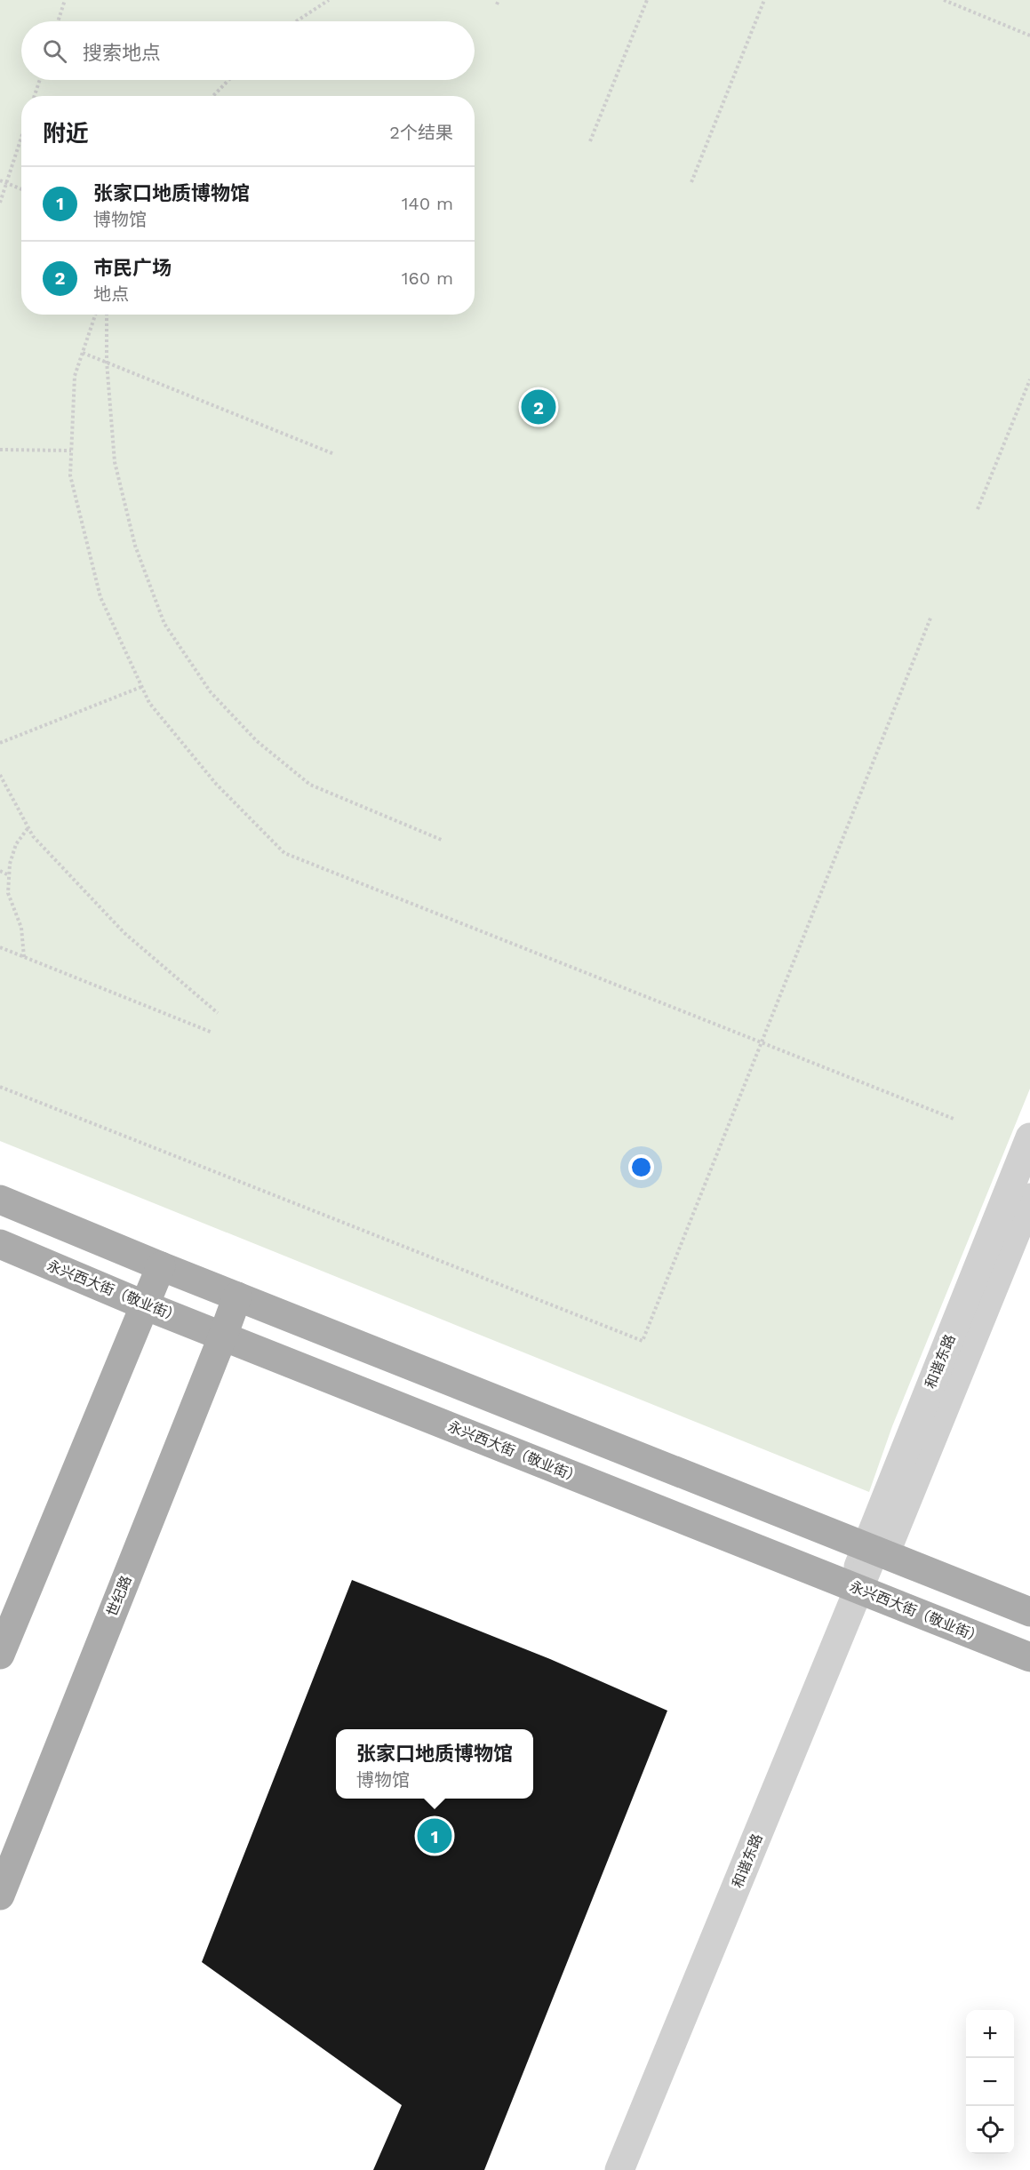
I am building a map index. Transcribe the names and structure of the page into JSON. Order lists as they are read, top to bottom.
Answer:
{
  "streets": {
    "main road": ["永兴西大街（敬业街）", "世纪路"],
    "street": ["和谐东路"]
  },
  "crossings": [
    ["永兴西大街（敬业街）", "和谐东路"],
    ["永兴西大街（敬业街）", "世纪路"]
  ],
  "page": {
    "search": "搜索地点",
    "heading": ["附近", "2个结果"],
    "list": [
      {
        "mark": "1",
        "name": "张家口地质博物馆",
        "note": "博物馆",
        "value": "140 m"
      },
      {
        "mark": "2",
        "name": "市民广场",
        "note": "地点",
        "value": "160 m"
      }
    ],
    "pins": ["2", "1"],
    "popup": ["张家口地质博物馆", "博物馆"],
    "map_buttons": ["+", "−"]
  }
}
